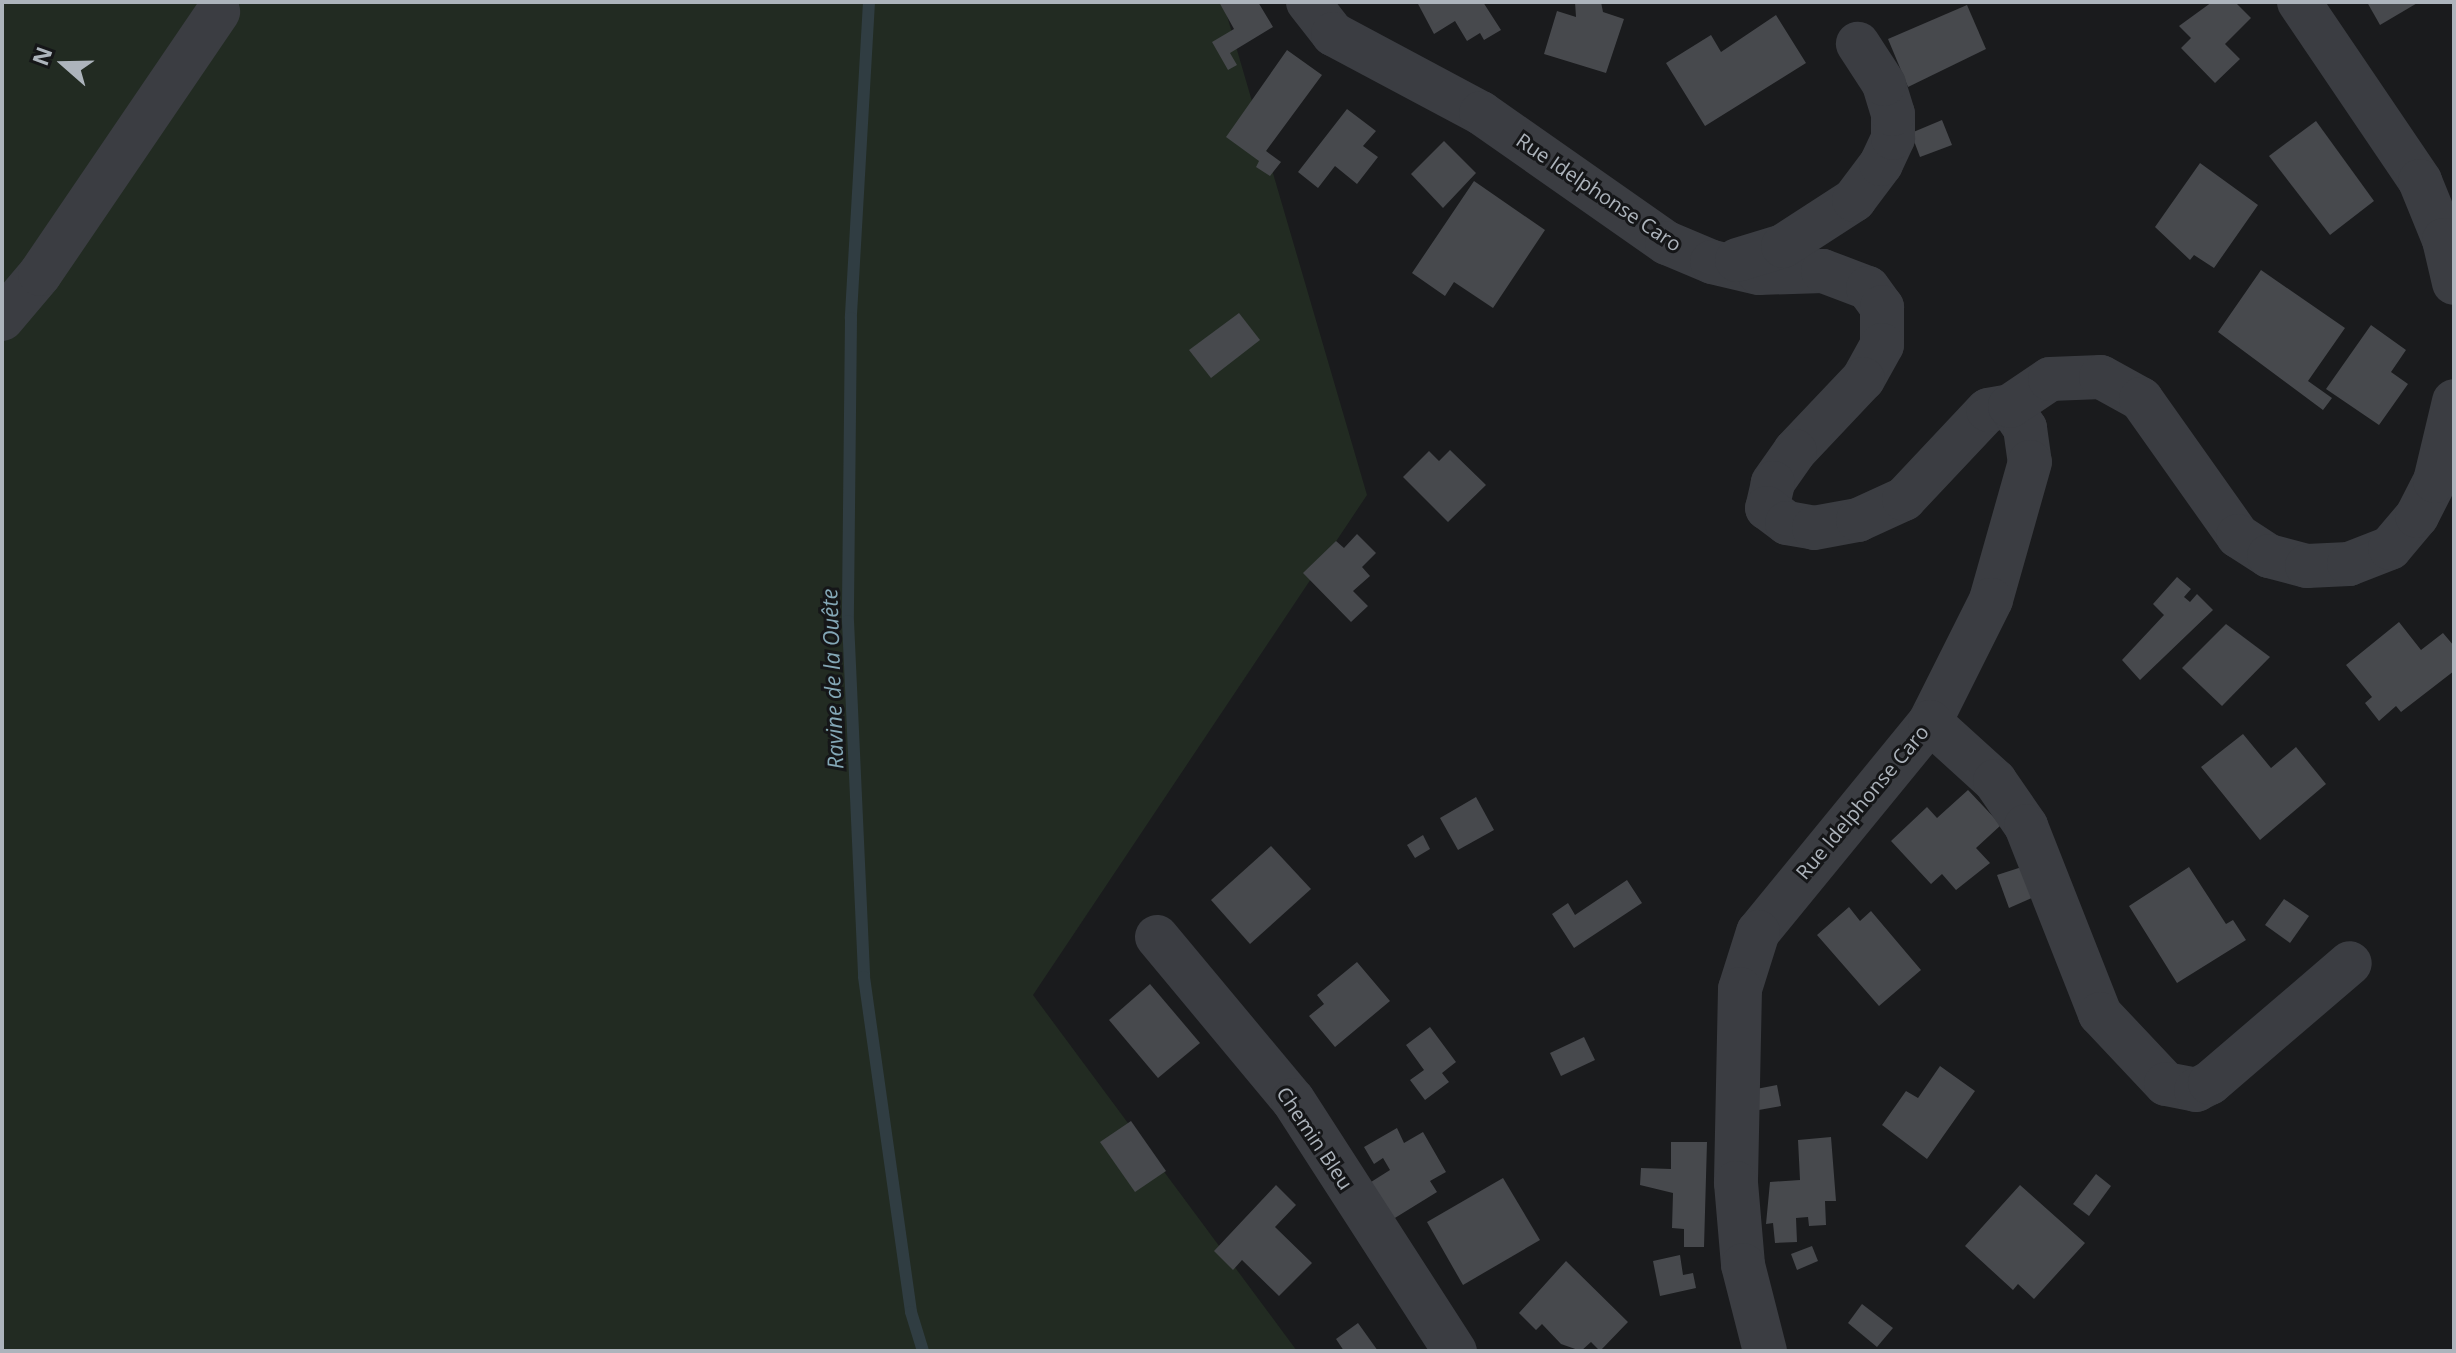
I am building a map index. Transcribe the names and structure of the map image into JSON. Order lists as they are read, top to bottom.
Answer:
{
  "streets": {
    "street": ["Rue Idelphonse Caro", "Chemin Bleu"]
  },
  "water": ["Ravine de la Ouête"],
  "north": "left"
}
